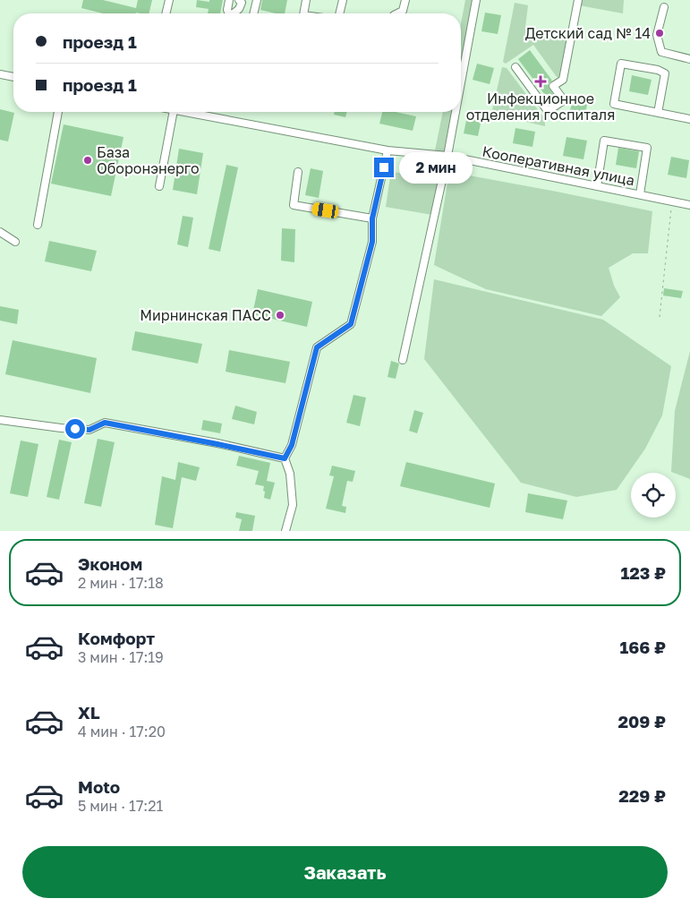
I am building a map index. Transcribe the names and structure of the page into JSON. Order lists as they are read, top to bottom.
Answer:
{
  "streets": {
    "street": ["Кооперативная улица"]
  },
  "places": {
    "other": ["Детский сад № 14", "База Оборонэнерго", "Мирнинская ПАСС"],
    "health": ["Инфекционное отделения госпиталя"]
  },
  "page": {
    "banner": ["проезд 1", "проезд 1"],
    "bubble": "2 мин",
    "list": [
      {
        "name": "Эконом",
        "note": "2 мин · 17:18",
        "value": "123 ₽"
      },
      {
        "name": "Комфорт",
        "note": "3 мин · 17:19",
        "value": "166 ₽"
      },
      {
        "name": "XL",
        "note": "4 мин · 17:20",
        "value": "209 ₽"
      },
      {
        "name": "Moto",
        "note": "5 мин · 17:21",
        "value": "229 ₽"
      }
    ],
    "buttons": "Заказать"
  }
}
